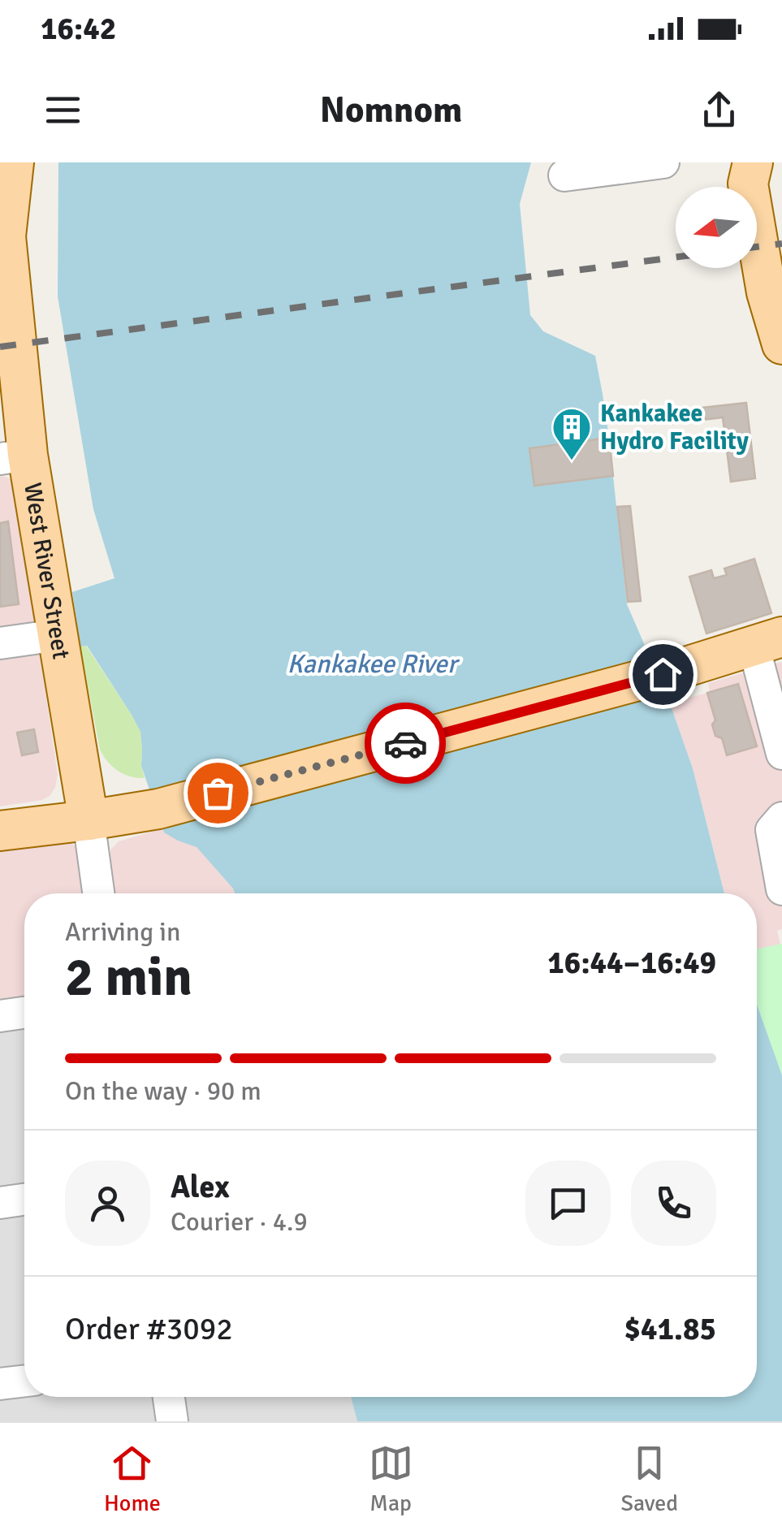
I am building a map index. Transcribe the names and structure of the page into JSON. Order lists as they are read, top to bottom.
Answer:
{
  "streets": {
    "main road": ["West River Street"]
  },
  "water": ["Kankakee River"],
  "places": {
    "building": ["Kankakee Hydro Facility"]
  },
  "north": "left",
  "page": {
    "status": "16:42",
    "header": "Nomnom",
    "heading": ["2 min", "Arriving in", "16:44–16:49"],
    "panel": [
      "Alex",
      "Courier · 4.9",
      "Order #3092",
      "$41.85"
    ],
    "bar": "On the way · 90 m",
    "tabs": ["Home", "Map", "Saved"]
  }
}
